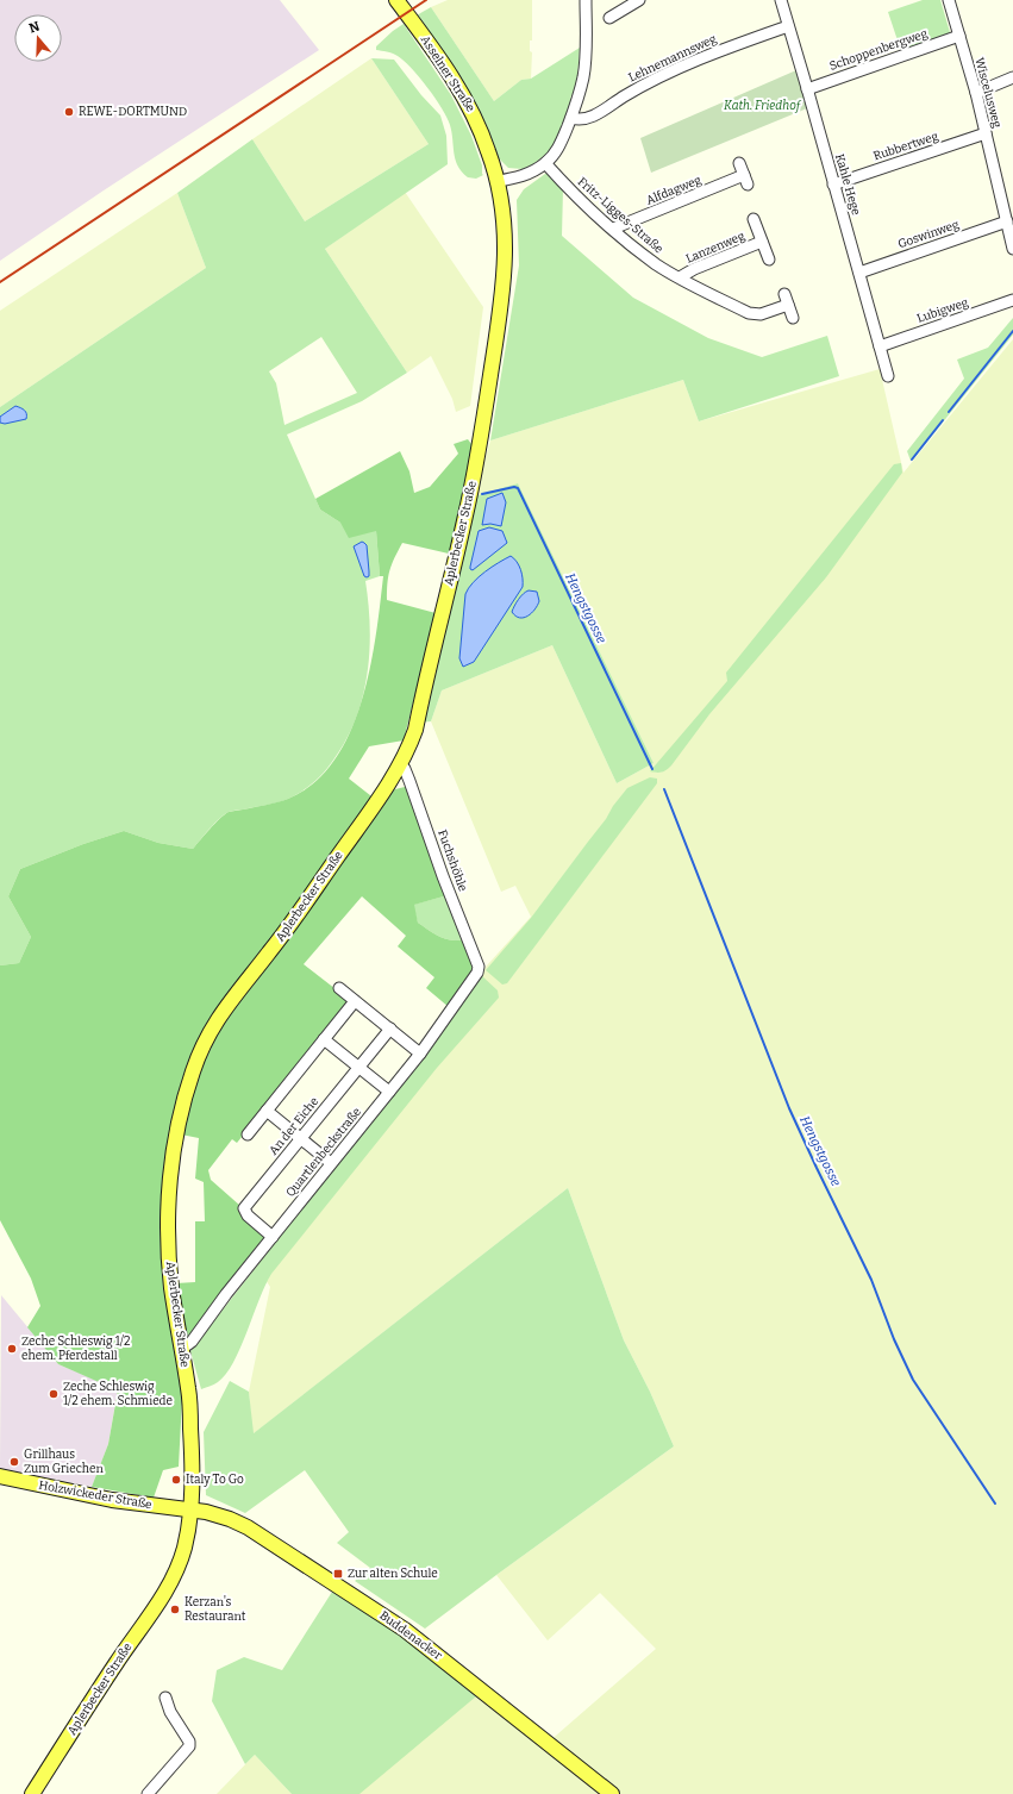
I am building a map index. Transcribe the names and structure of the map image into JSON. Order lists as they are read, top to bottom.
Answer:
{
  "streets": {
    "main road": [
      "Asselner Straße",
      "Aplerbecker Straße",
      "Holzwickeder Straße",
      "Buddenacker"
    ],
    "street": [
      "Schoppenbergweg",
      "Lehnemannsweg",
      "Wiscelusweg",
      "Rubbertweg",
      "Kahle Hege",
      "Alfdagweg",
      "Fritz-Ligges-Straße",
      "Goswinweg",
      "Lanzenweg",
      "Lubigweg",
      "Fuchshöhle",
      "An der Eiche",
      "Quartlenbeckstraße"
    ]
  },
  "crossings": [
    ["Schoppenbergweg", "Wiscelusweg"],
    ["Schoppenbergweg", "Kahle Hege"],
    ["Lehnemannsweg", "Kahle Hege"],
    ["Asselner Straße", "Aplerbecker Straße"],
    ["Wiscelusweg", "Rubbertweg"],
    ["Wiscelusweg", "Goswinweg"],
    ["Rubbertweg", "Kahle Hege"],
    ["Kahle Hege", "Goswinweg"],
    ["Kahle Hege", "Lubigweg"],
    ["Alfdagweg", "Fritz-Ligges-Straße"],
    ["Fritz-Ligges-Straße", "Lanzenweg"],
    ["Aplerbecker Straße", "Fuchshöhle"],
    ["Aplerbecker Straße", "Quartlenbeckstraße"],
    ["Aplerbecker Straße", "Holzwickeder Straße"],
    ["Aplerbecker Straße", "Buddenacker"],
    ["Fuchshöhle", "Quartlenbeckstraße"],
    ["An der Eiche", "Quartlenbeckstraße"],
    ["Holzwickeder Straße", "Buddenacker"]
  ],
  "water": ["Hengstgosse"],
  "parks": ["Kath. Friedhof"],
  "places": {
    "other": [
      "REWE-DORTMUND",
      "Zeche Schleswig 1/2 ehem. Pferdestall",
      "Zeche Schleswig 1/2 ehem. Schmiede",
      "Grillhaus Zum Griechen",
      "Italy To Go",
      "Kerzan's Restaurant"
    ],
    "transit": ["Zur alten Schule"]
  },
  "north": "top"
}
